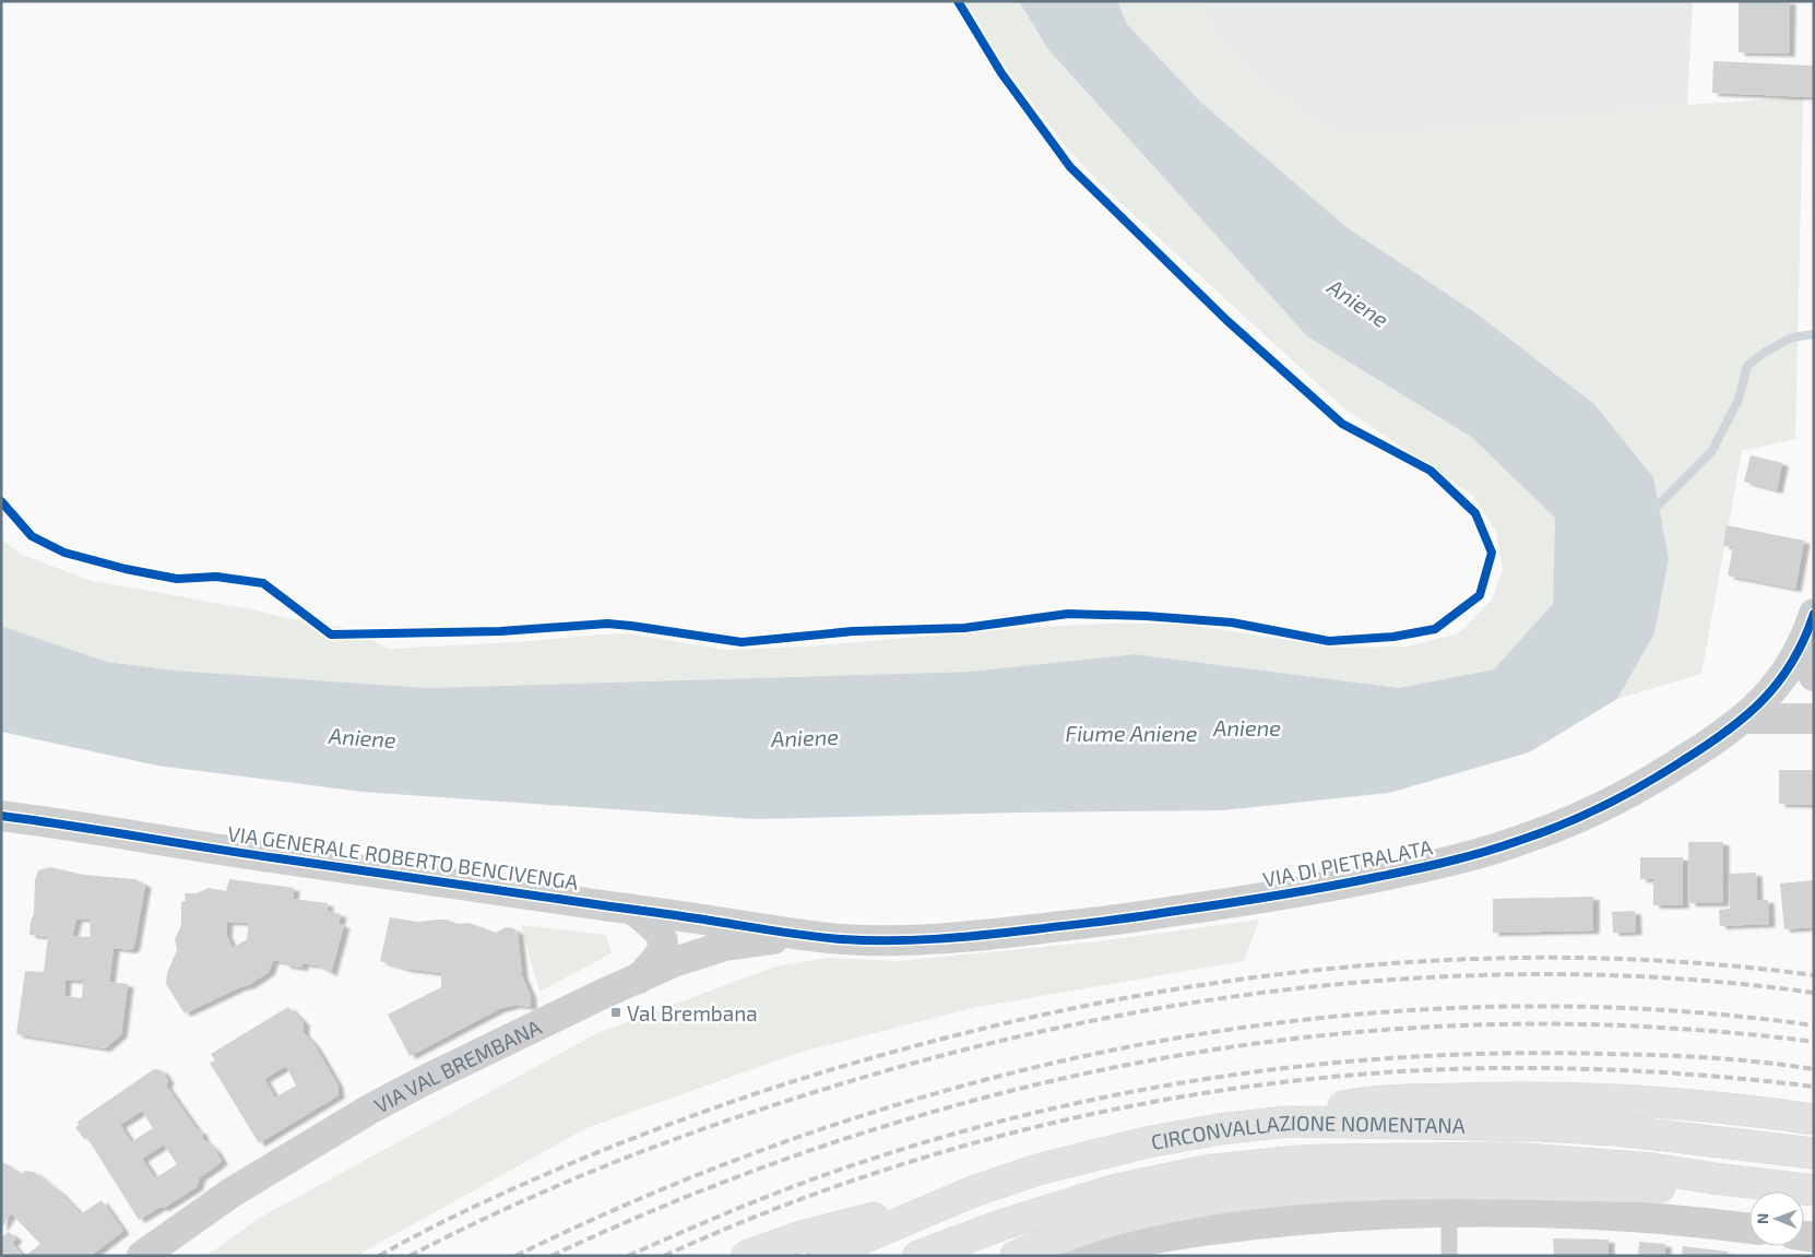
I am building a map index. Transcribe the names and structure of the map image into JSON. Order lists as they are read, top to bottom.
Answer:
{
  "streets": {
    "highway": ["CIRCONVALLAZIONE NOMENTANA"],
    "street": ["VIA GENERALE ROBERTO BENCIVENGA", "VIA DI PIETRALATA", "VIA VAL BREMBANA"]
  },
  "crossings": [
    ["VIA GENERALE ROBERTO BENCIVENGA", "VIA DI PIETRALATA"],
    ["VIA GENERALE ROBERTO BENCIVENGA", "VIA VAL BREMBANA"],
    ["VIA DI PIETRALATA", "VIA VAL BREMBANA"]
  ],
  "water": ["Aniene", "Fiume Aniene"],
  "places": {
    "transit": ["Val Brembana"]
  },
  "north": "left"
}
